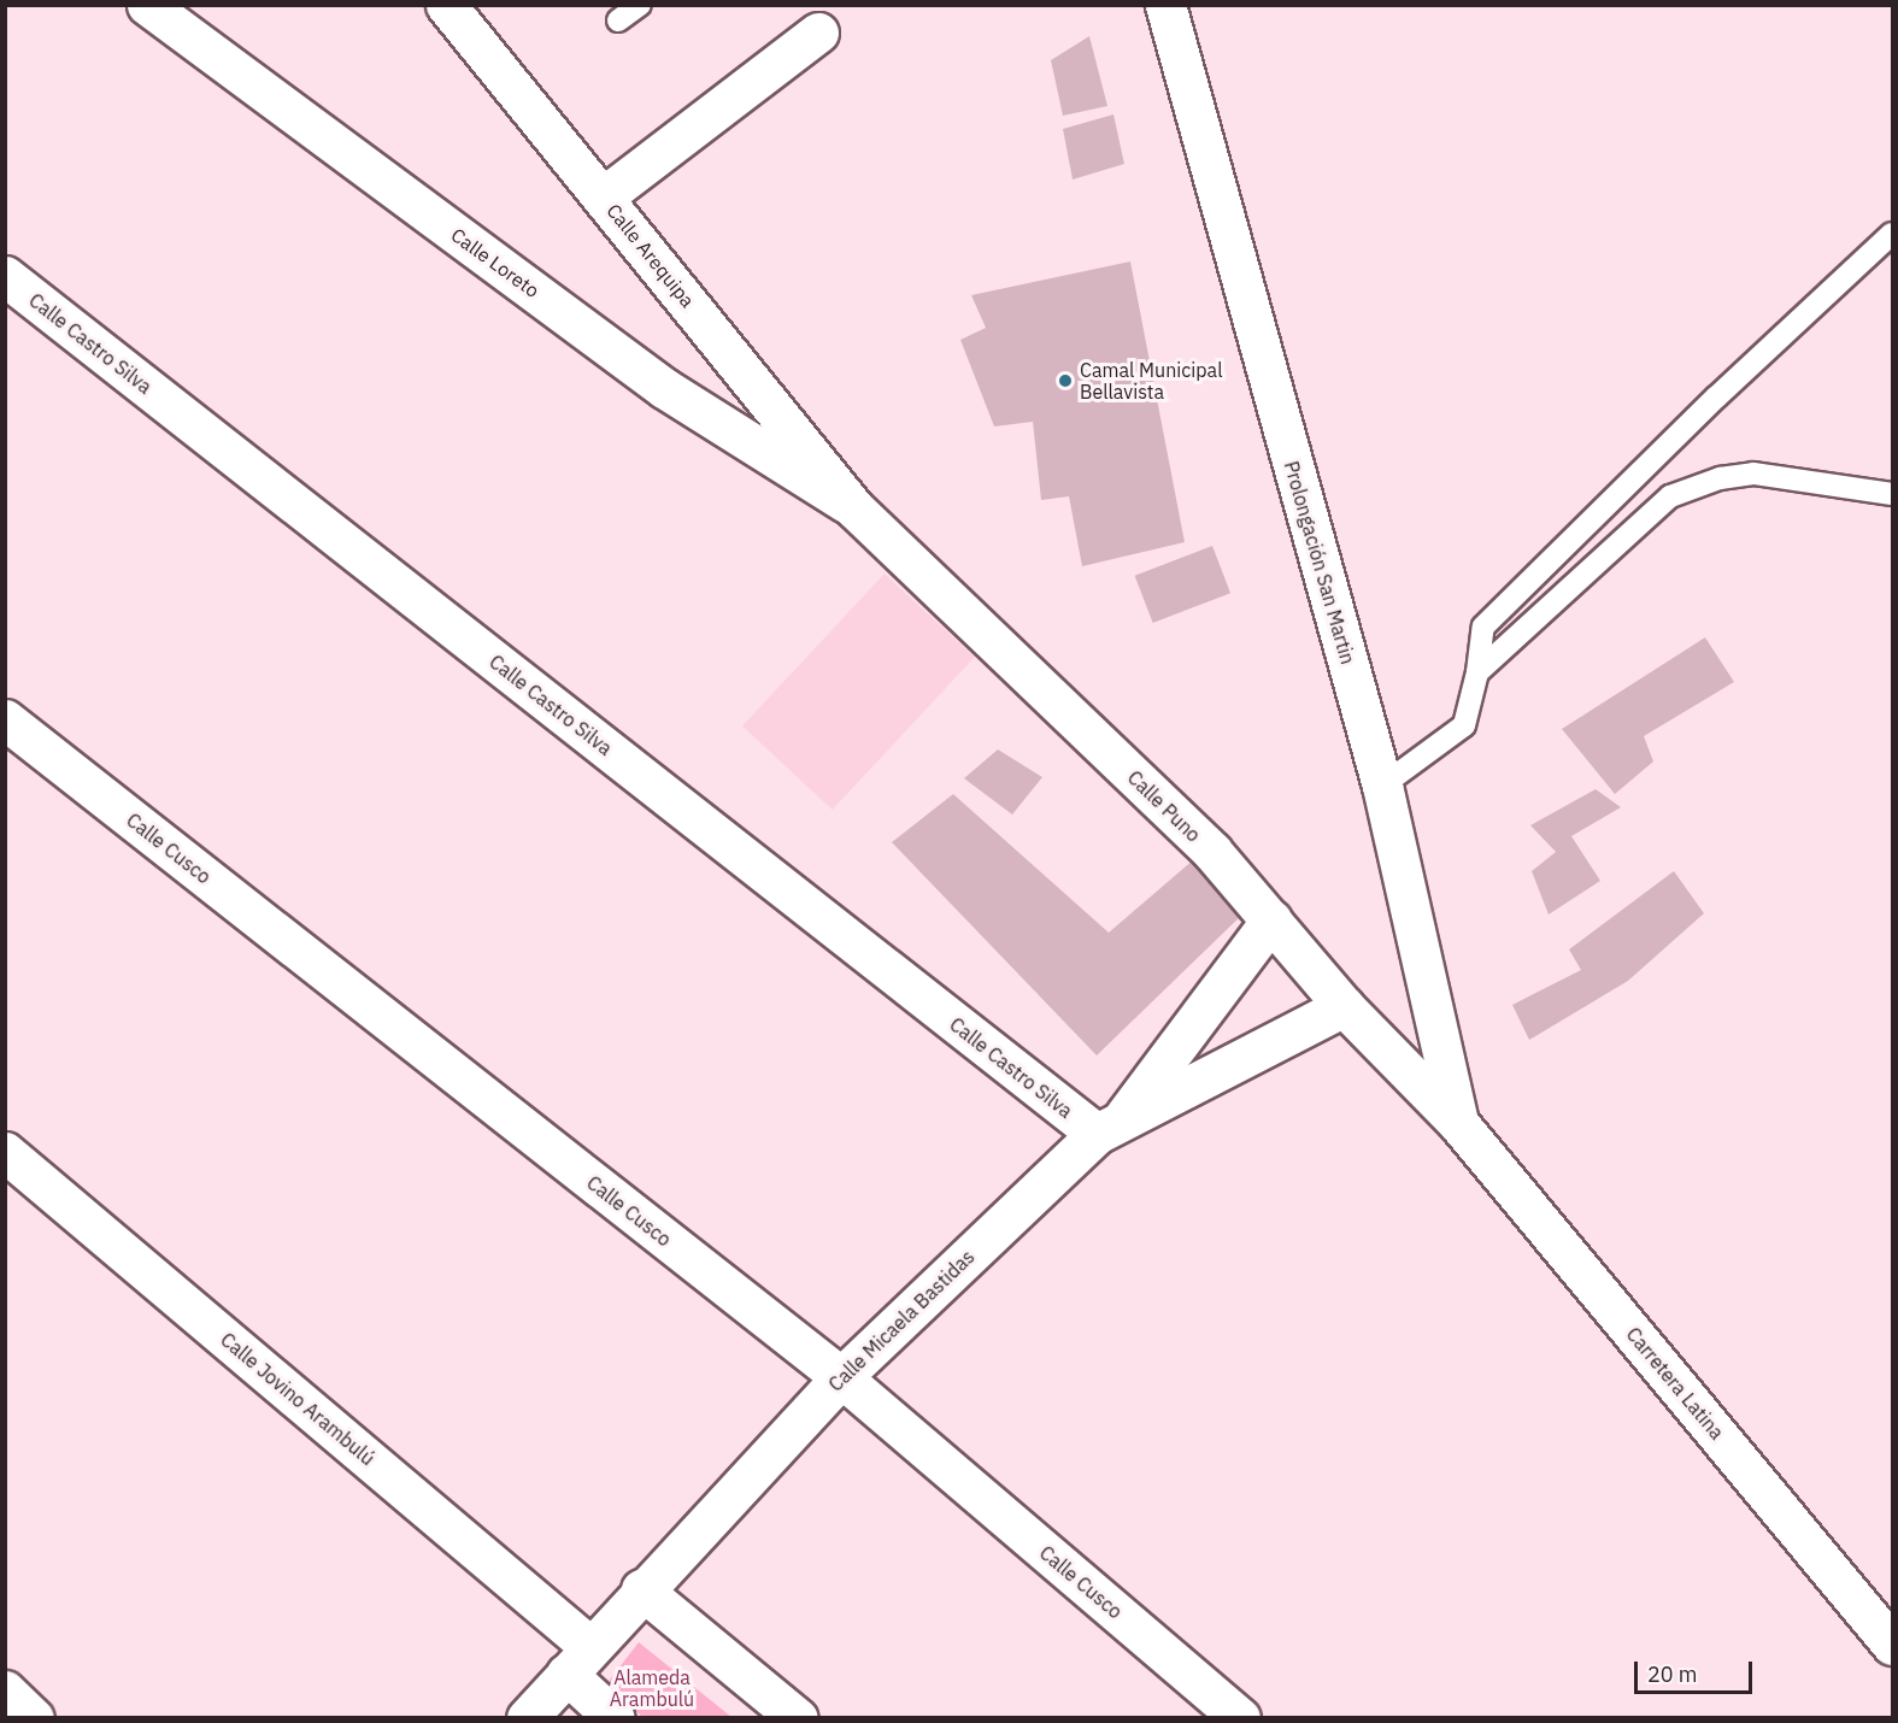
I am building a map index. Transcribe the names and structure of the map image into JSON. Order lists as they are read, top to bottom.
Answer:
{
  "streets": {
    "street": [
      "Calle Arequipa",
      "Calle Loreto",
      "Calle Castro Silva",
      "Prolongación San Martin",
      "Calle Puno",
      "Calle Cusco",
      "Calle Micaela Bastidas",
      "Carretera Latina",
      "Calle Jovino Arambulú"
    ]
  },
  "crossings": [
    ["Calle Arequipa", "Calle Loreto"],
    ["Calle Arequipa", "Calle Puno"],
    ["Calle Loreto", "Calle Puno"],
    ["Calle Castro Silva", "Calle Micaela Bastidas"],
    ["Prolongación San Martin", "Calle Puno"],
    ["Prolongación San Martin", "Carretera Latina"],
    ["Calle Puno", "Calle Micaela Bastidas"],
    ["Calle Puno", "Carretera Latina"],
    ["Calle Cusco", "Calle Micaela Bastidas"],
    ["Calle Micaela Bastidas", "Calle Jovino Arambulú"]
  ],
  "parks": ["Alameda Arambulú"],
  "places": ["Camal Municipal Bellavista"],
  "scale_bar": "20 m"
}
